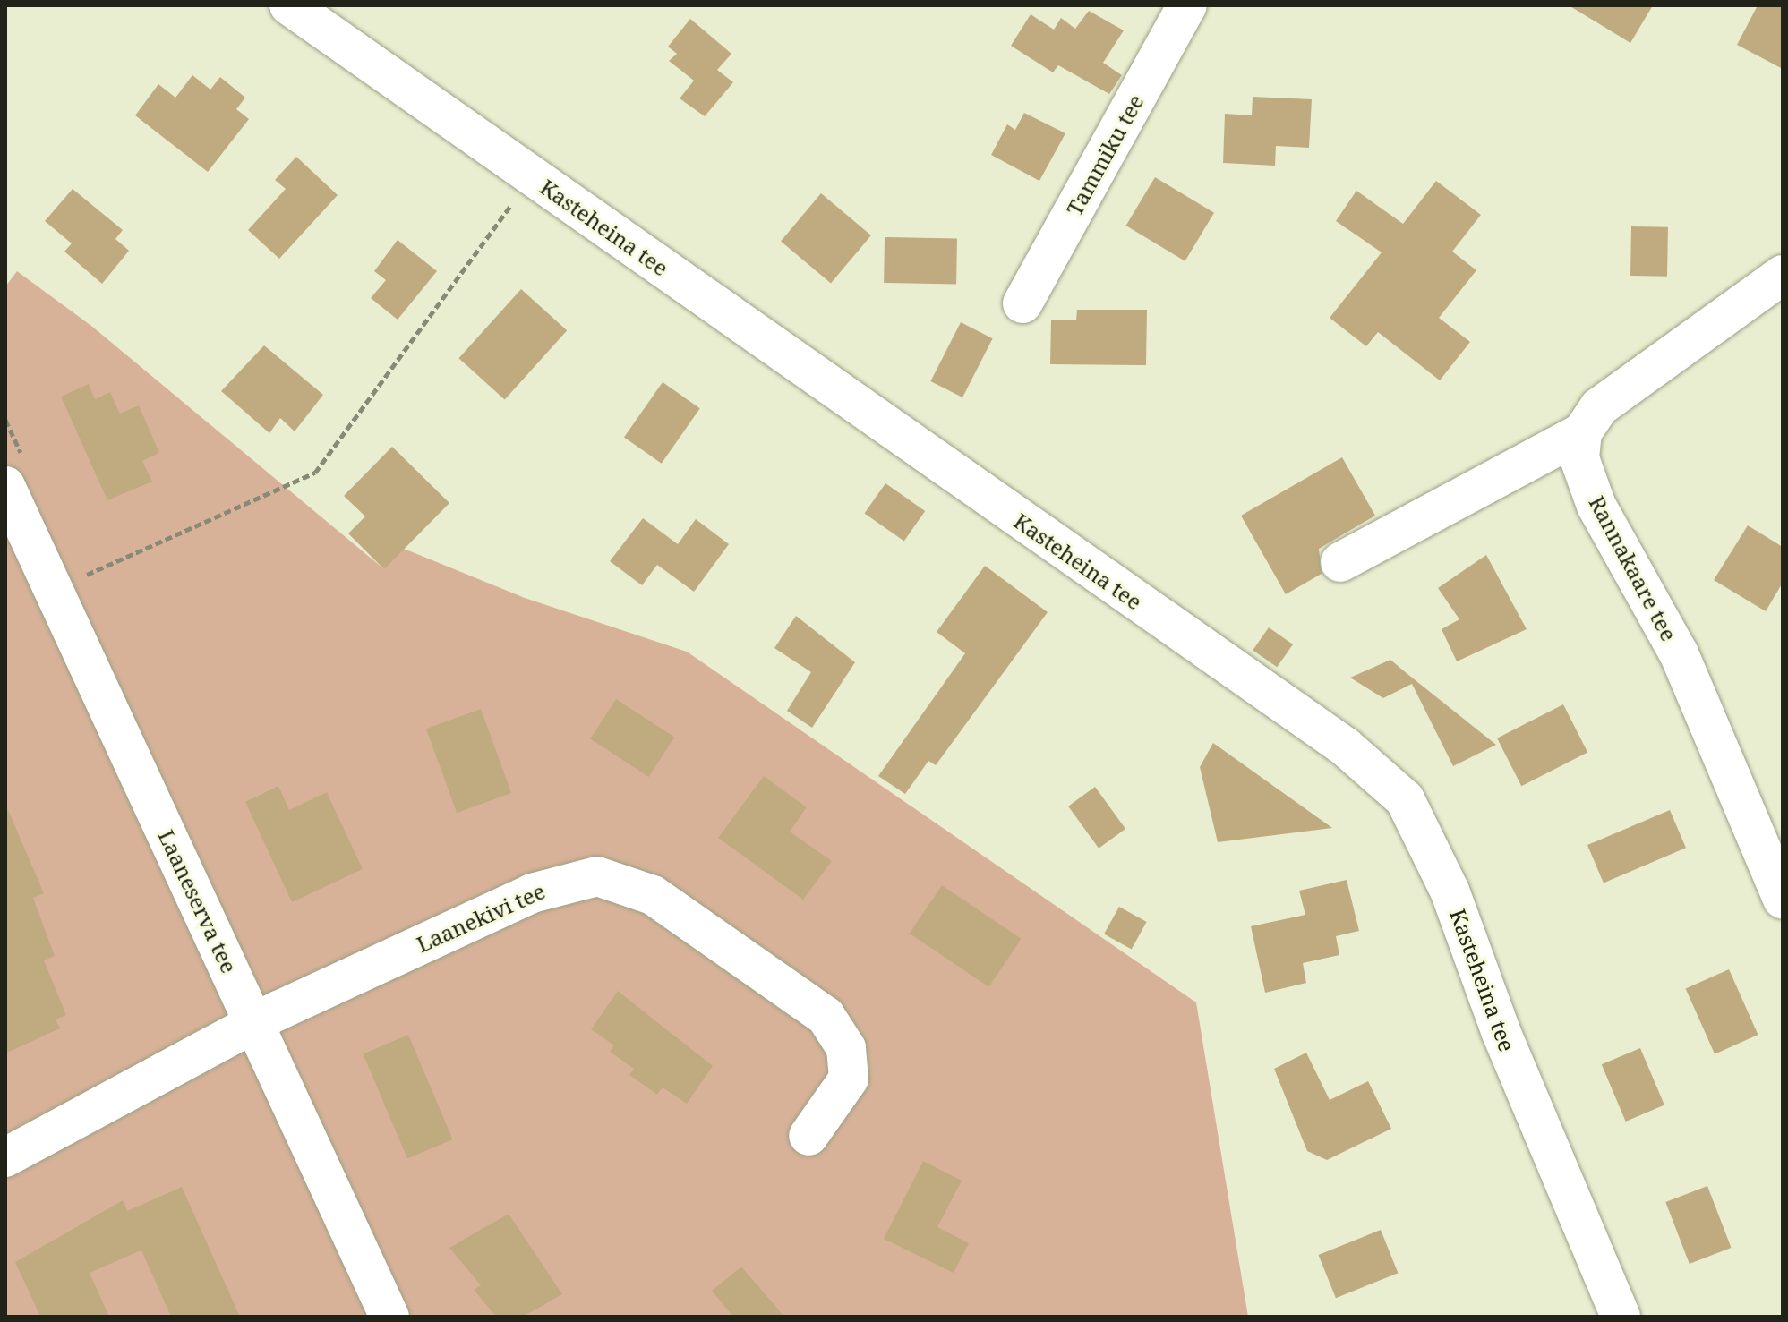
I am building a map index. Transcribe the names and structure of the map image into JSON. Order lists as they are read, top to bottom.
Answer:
{
  "streets": {
    "street": [
      "Tammiku tee",
      "Kasteheina tee",
      "Rannakaare tee",
      "Laaneserva tee",
      "Laanekivi tee"
    ]
  },
  "crossings": [
    ["Laaneserva tee", "Laanekivi tee"]
  ]
}
